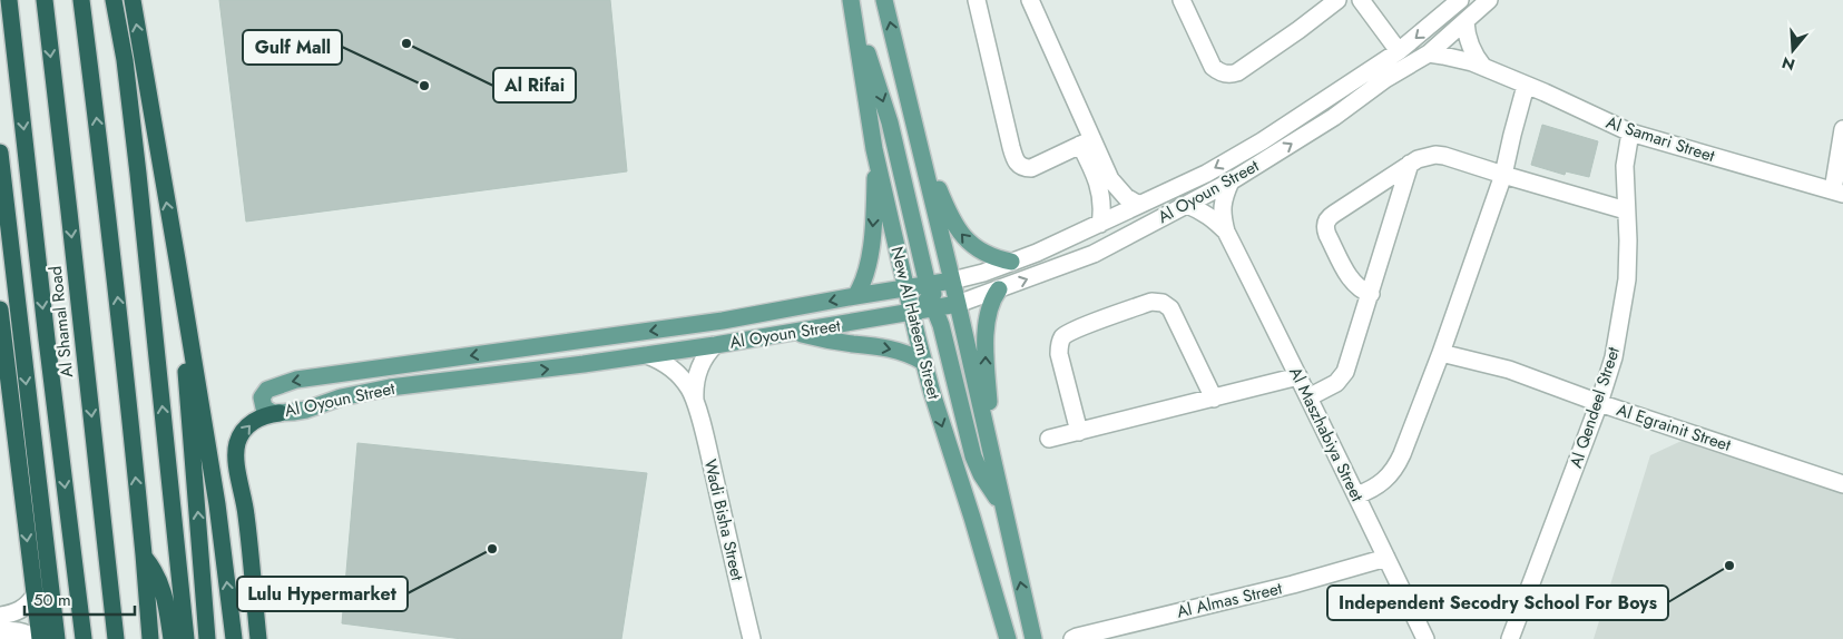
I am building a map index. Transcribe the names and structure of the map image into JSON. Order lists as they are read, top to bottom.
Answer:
{
  "streets": {
    "highway": ["Al Shamal Road"],
    "main road": ["Al Oyoun Street", "New Al Hateem Street"],
    "street": [
      "Al Samari Street",
      "Al Qendeel Street",
      "Al Egrainit Street",
      "Al Maszhabiya Street",
      "Wadi Bisha Street",
      "Al Almas Street"
    ]
  },
  "crossings": [
    ["Al Samari Street", "Al Oyoun Street"],
    ["Al Samari Street", "Al Qendeel Street"],
    ["Al Oyoun Street", "New Al Hateem Street"],
    ["Al Oyoun Street", "Al Maszhabiya Street"],
    ["Al Oyoun Street", "Wadi Bisha Street"],
    ["Al Qendeel Street", "Al Egrainit Street"],
    ["Al Maszhabiya Street", "Al Almas Street"]
  ],
  "places": [
    "Al Rifai",
    "Gulf Mall",
    "Lulu Hypermarket",
    "Independent Secodry School For Boys"
  ],
  "scale_bar": "50 m",
  "north": "bottom"
}
